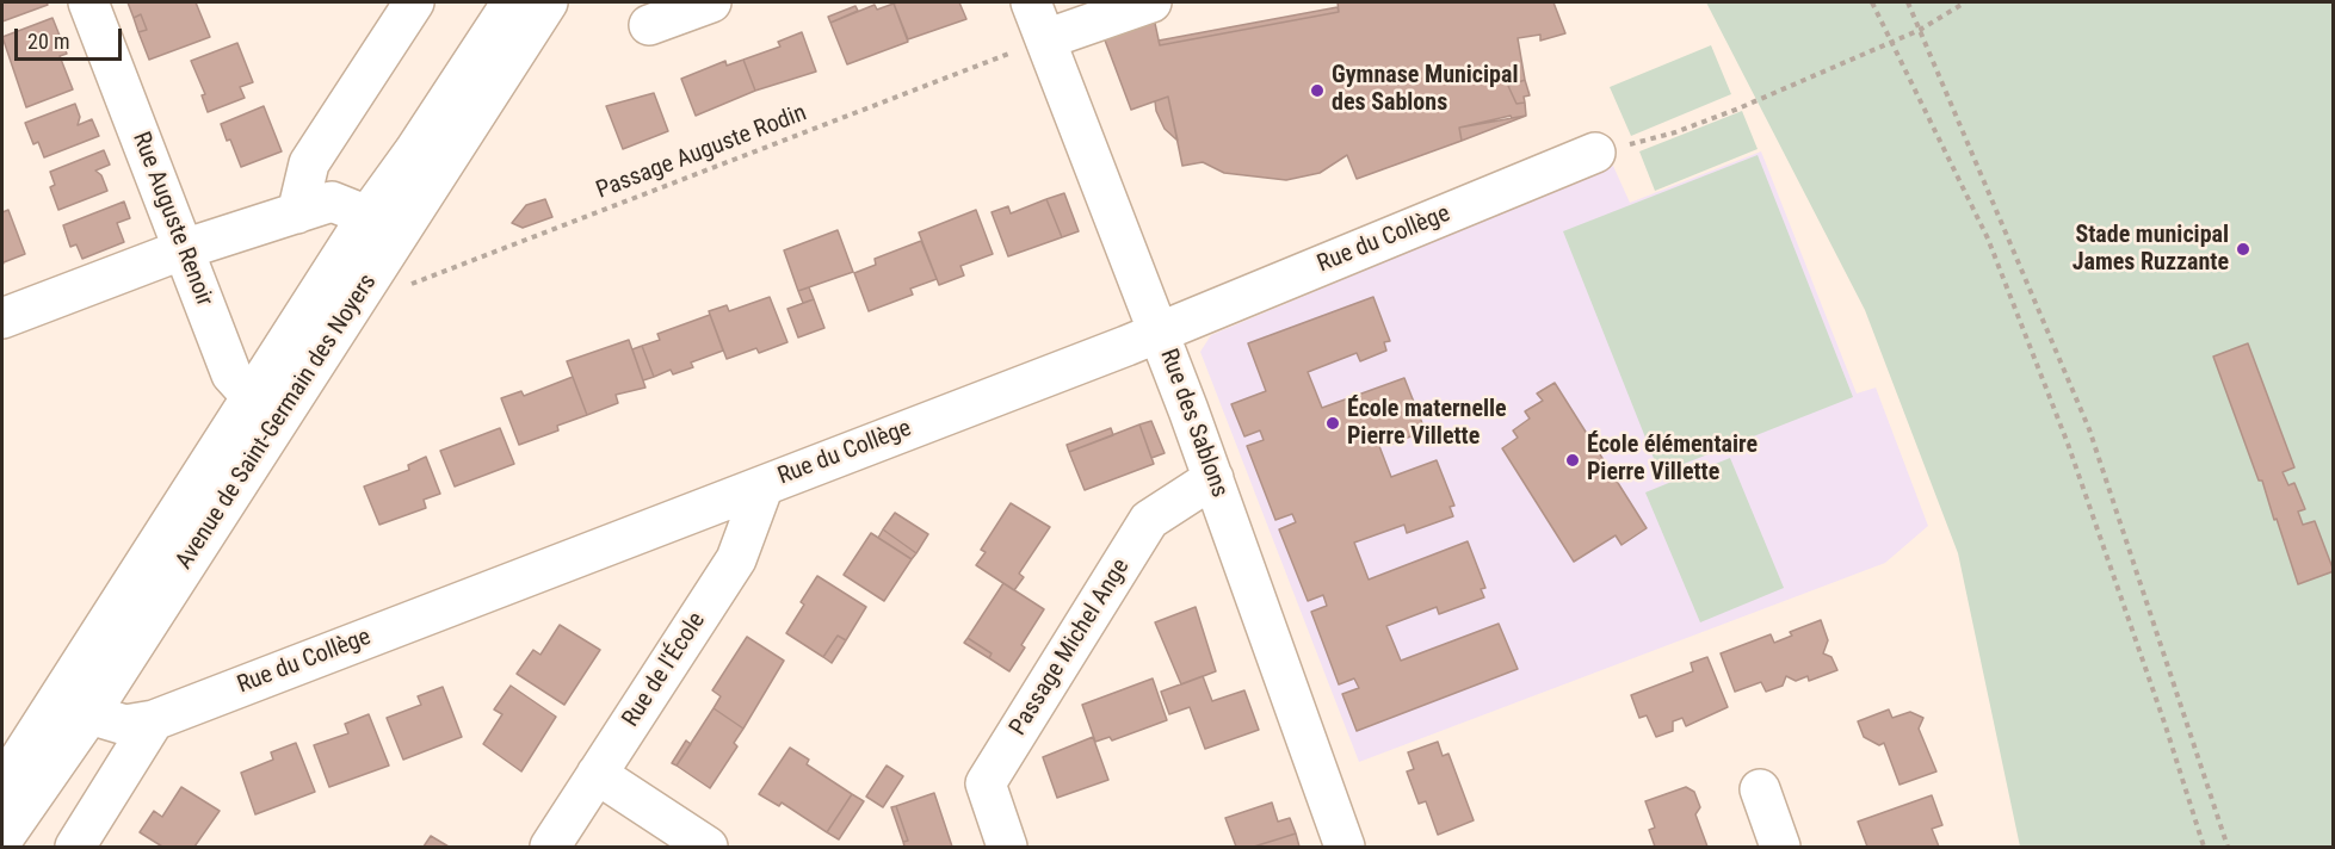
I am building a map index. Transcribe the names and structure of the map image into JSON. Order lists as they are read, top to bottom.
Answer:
{
  "streets": {
    "street": [
      "Rue Auguste Renoir",
      "Rue du Collège",
      "Avenue de Saint-Germain des Noyers",
      "Rue des Sablons",
      "Passage Michel Ange",
      "Rue de l'École"
    ],
    "path": ["Passage Auguste Rodin"]
  },
  "crossings": [
    ["Passage Auguste Rodin", "Avenue de Saint-Germain des Noyers"],
    ["Passage Auguste Rodin", "Rue des Sablons"],
    ["Rue Auguste Renoir", "Avenue de Saint-Germain des Noyers"],
    ["Rue du Collège", "Avenue de Saint-Germain des Noyers"],
    ["Rue du Collège", "Rue des Sablons"],
    ["Rue du Collège", "Rue de l'École"],
    ["Rue des Sablons", "Passage Michel Ange"]
  ],
  "places": [
    "Gymnase Municipal des Sablons",
    "Stade municipal James Ruzzante",
    "École maternelle Pierre Villette",
    "École élémentaire Pierre Villette"
  ],
  "scale_bar": "20 m"
}
